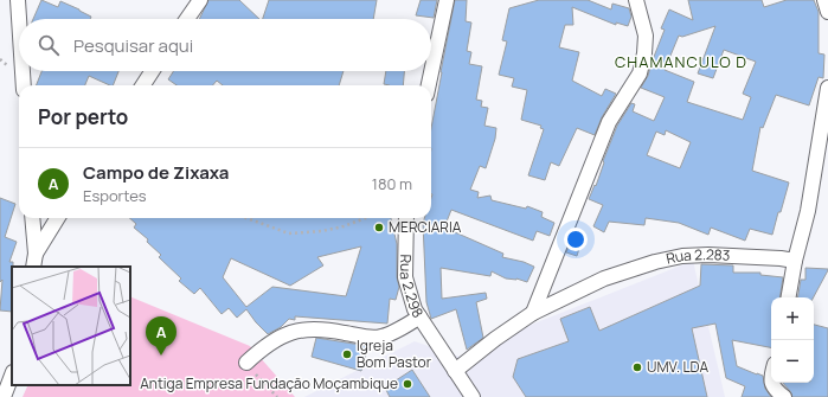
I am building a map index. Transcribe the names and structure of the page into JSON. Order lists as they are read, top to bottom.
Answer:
{
  "streets": {
    "street": ["Rua 2.283", "Rua 2.298"]
  },
  "crossings": [
    ["Rua 2.283", "Rua 2.298"]
  ],
  "districts": ["CHAMANCULO D"],
  "places": [
    "MERCIARIA",
    "Igreja Bom Pastor",
    "UMV. LDA",
    "Antiga Empresa Fundação Moçambique"
  ],
  "page": {
    "search": "Pesquisar aqui",
    "heading": "Por perto",
    "list": [
      {
        "mark": "A",
        "name": "Campo de Zixaxa",
        "note": "Esportes",
        "value": "180 m"
      }
    ],
    "map_buttons": ["+", "−"],
    "pins": "A"
  }
}
